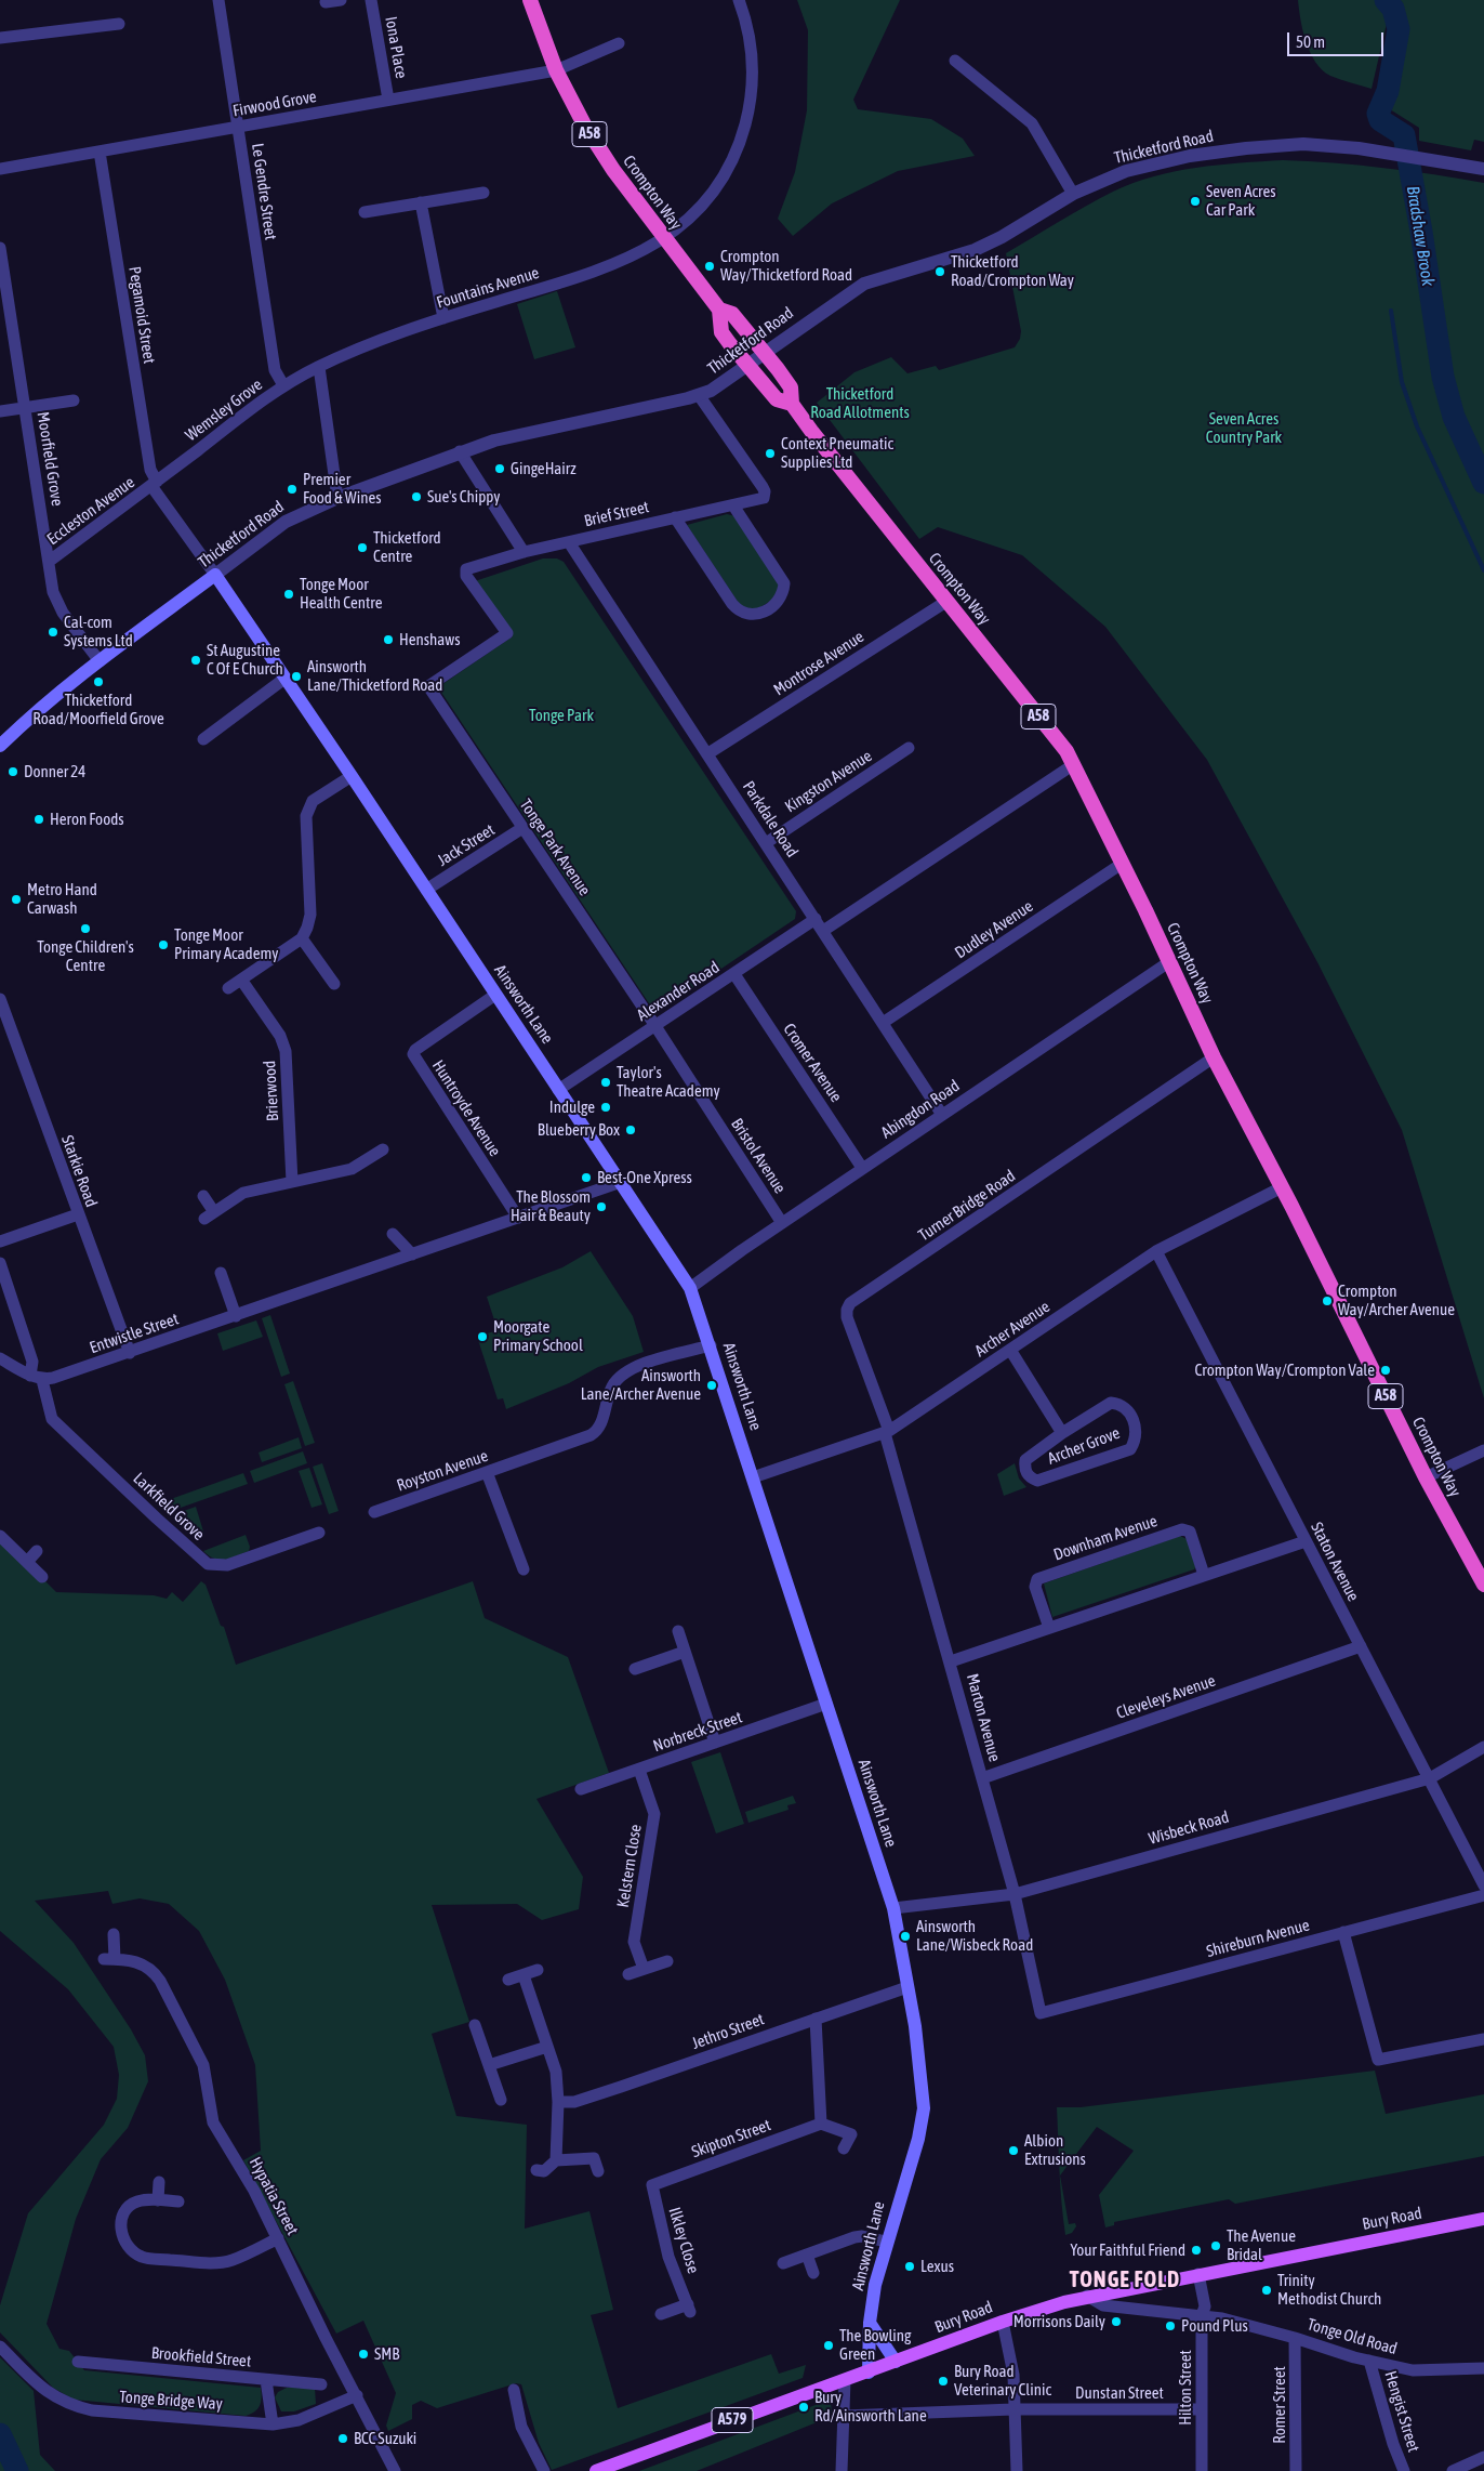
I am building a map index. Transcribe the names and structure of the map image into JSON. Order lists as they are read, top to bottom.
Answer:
{
  "streets": {
    "highway": ["A58", "Crompton Way"],
    "main road": [
      "Thicketford Road",
      "Ainsworth Lane",
      "Bury Road",
      "A579"
    ],
    "street": [
      "Iona Place",
      "Firwood Grove",
      "Le Gendre Street",
      "Fountains Avenue",
      "Pegamoid Street",
      "Wemsley Grove",
      "Moorfield Grove",
      "Eccleston Avenue",
      "Brief Street",
      "Montrose Avenue",
      "Kingston Avenue",
      "Parkdale Road",
      "Jack Street",
      "Tonge Park Avenue",
      "Dudley Avenue",
      "Alexander Road",
      "Cromer Avenue",
      "Brierwood",
      "Huntroyde Avenue",
      "Abingdon Road",
      "Bristol Avenue",
      "Starkie Road",
      "Turner Bridge Road",
      "Archer Avenue",
      "Entwistle Street",
      "Archer Grove",
      "Royston Avenue",
      "Larkfield Grove",
      "Downham Avenue",
      "Staton Avenue",
      "Cleveleys Avenue",
      "Marton Avenue",
      "Norbreck Street",
      "Wisbeck Road",
      "Kelstern Close",
      "Shireburn Avenue",
      "Jethro Street",
      "Skipton Street",
      "Hypatia Street",
      "Ilkley Close",
      "Tonge Old Road",
      "Brookfield Street",
      "Hilton Street",
      "Dunstan Street",
      "Tonge Bridge Way",
      "Romer Street",
      "Hengist Street"
    ]
  },
  "crossings": [
    ["Iona Place", "Firwood Grove"],
    ["Firwood Grove", "Le Gendre Street"],
    ["Firwood Grove", "Crompton Way"],
    ["Firwood Grove", "Pegamoid Street"],
    ["Thicketford Road", "Crompton Way"],
    ["Thicketford Road", "Pegamoid Street"],
    ["Thicketford Road", "Moorfield Grove"],
    ["Thicketford Road", "Brief Street"],
    ["Thicketford Road", "Ainsworth Lane"],
    ["Le Gendre Street", "Wemsley Grove"],
    ["Crompton Way", "Fountains Avenue"],
    ["Crompton Way", "Montrose Avenue"],
    ["Crompton Way", "Dudley Avenue"],
    ["Crompton Way", "Abingdon Road"],
    ["Crompton Way", "Turner Bridge Road"],
    ["Crompton Way", "Archer Avenue"],
    ["Fountains Avenue", "Wemsley Grove"],
    ["Pegamoid Street", "Wemsley Grove"],
    ["Pegamoid Street", "Eccleston Avenue"],
    ["Pegamoid Street", "Ainsworth Lane"],
    ["Wemsley Grove", "Eccleston Avenue"],
    ["Moorfield Grove", "Eccleston Avenue"],
    ["Brief Street", "Parkdale Road"],
    ["Brief Street", "Tonge Park Avenue"],
    ["Montrose Avenue", "Parkdale Road"],
    ["Kingston Avenue", "Parkdale Road"],
    ["Parkdale Road", "Dudley Avenue"],
    ["Parkdale Road", "Alexander Road"],
    ["Parkdale Road", "Abingdon Road"],
    ["Jack Street", "Tonge Park Avenue"],
    ["Jack Street", "Ainsworth Lane"],
    ["Tonge Park Avenue", "Alexander Road"],
    ["Tonge Park Avenue", "Bristol Avenue"],
    ["Alexander Road", "Ainsworth Lane"],
    ["Alexander Road", "Cromer Avenue"],
    ["Alexander Road", "Bristol Avenue"],
    ["Ainsworth Lane", "Huntroyde Avenue"],
    ["Ainsworth Lane", "Abingdon Road"],
    ["Ainsworth Lane", "Archer Avenue"],
    ["Ainsworth Lane", "Entwistle Street"],
    ["Ainsworth Lane", "Royston Avenue"],
    ["Ainsworth Lane", "Norbreck Street"],
    ["Ainsworth Lane", "Wisbeck Road"],
    ["Ainsworth Lane", "Jethro Street"],
    ["Ainsworth Lane", "Bury Road"],
    ["Cromer Avenue", "Abingdon Road"],
    ["Huntroyde Avenue", "Entwistle Street"],
    ["Abingdon Road", "Bristol Avenue"],
    ["Starkie Road", "Entwistle Street"],
    ["Turner Bridge Road", "Archer Avenue"],
    ["Turner Bridge Road", "Marton Avenue"],
    ["Archer Avenue", "Archer Grove"],
    ["Archer Avenue", "Staton Avenue"],
    ["Archer Avenue", "Marton Avenue"],
    ["Entwistle Street", "Larkfield Grove"],
    ["Staton Avenue", "Cleveleys Avenue"],
    ["Staton Avenue", "Wisbeck Road"],
    ["Cleveleys Avenue", "Marton Avenue"],
    ["Marton Avenue", "Wisbeck Road"],
    ["Marton Avenue", "Shireburn Avenue"],
    ["Norbreck Street", "Kelstern Close"],
    ["Skipton Street", "Ilkley Close"],
    ["Hypatia Street", "Tonge Bridge Way"],
    ["Bury Road", "Tonge Old Road"],
    ["Bury Road", "Hilton Street"],
    ["Tonge Old Road", "Hilton Street"],
    ["Tonge Old Road", "Romer Street"],
    ["Tonge Old Road", "Hengist Street"],
    ["Hilton Street", "Dunstan Street"]
  ],
  "districts": ["TONGE FOLD"],
  "water": ["Bradshaw Brook"],
  "parks": ["Thicketford Road Allotments", "Seven Acres Country Park", "Tonge Park"],
  "places": [
    "Seven Acres Car Park",
    "Crompton Way/Thicketford Road",
    "Thicketford Road/Crompton Way",
    "Context Pneumatic Supplies Ltd",
    "GingeHairz",
    "Premier Food & Wines",
    "Sue's Chippy",
    "Thicketford Centre",
    "Tonge Moor Health Centre",
    "Cal-com Systems Ltd",
    "Henshaws",
    "St Augustine C Of E Church",
    "Ainsworth Lane/Thicketford Road",
    "Thicketford Road/Moorfield Grove",
    "Donner 24",
    "Heron Foods",
    "Metro Hand Carwash",
    "Tonge Children's Centre",
    "Tonge Moor Primary Academy",
    "Taylor's Theatre Academy",
    "Indulge",
    "Blueberry Box",
    "Best-One Xpress",
    "The Blossom Hair & Beauty",
    "Crompton Way/Archer Avenue",
    "Moorgate Primary School",
    "Crompton Way/Crompton Vale",
    "Ainsworth Lane/Archer Avenue",
    "Ainsworth Lane/Wisbeck Road",
    "Albion Extrusions",
    "The Avenue Bridal",
    "Your Faithful Friend",
    "Lexus",
    "Trinity Methodist Church",
    "Morrisons Daily",
    "Pound Plus",
    "The Bowling Green",
    "SMB",
    "Bury Road Veterinary Clinic",
    "Bury Rd/Ainsworth Lane",
    "BCC Suzuki"
  ],
  "scale_bar": "50 m"
}
